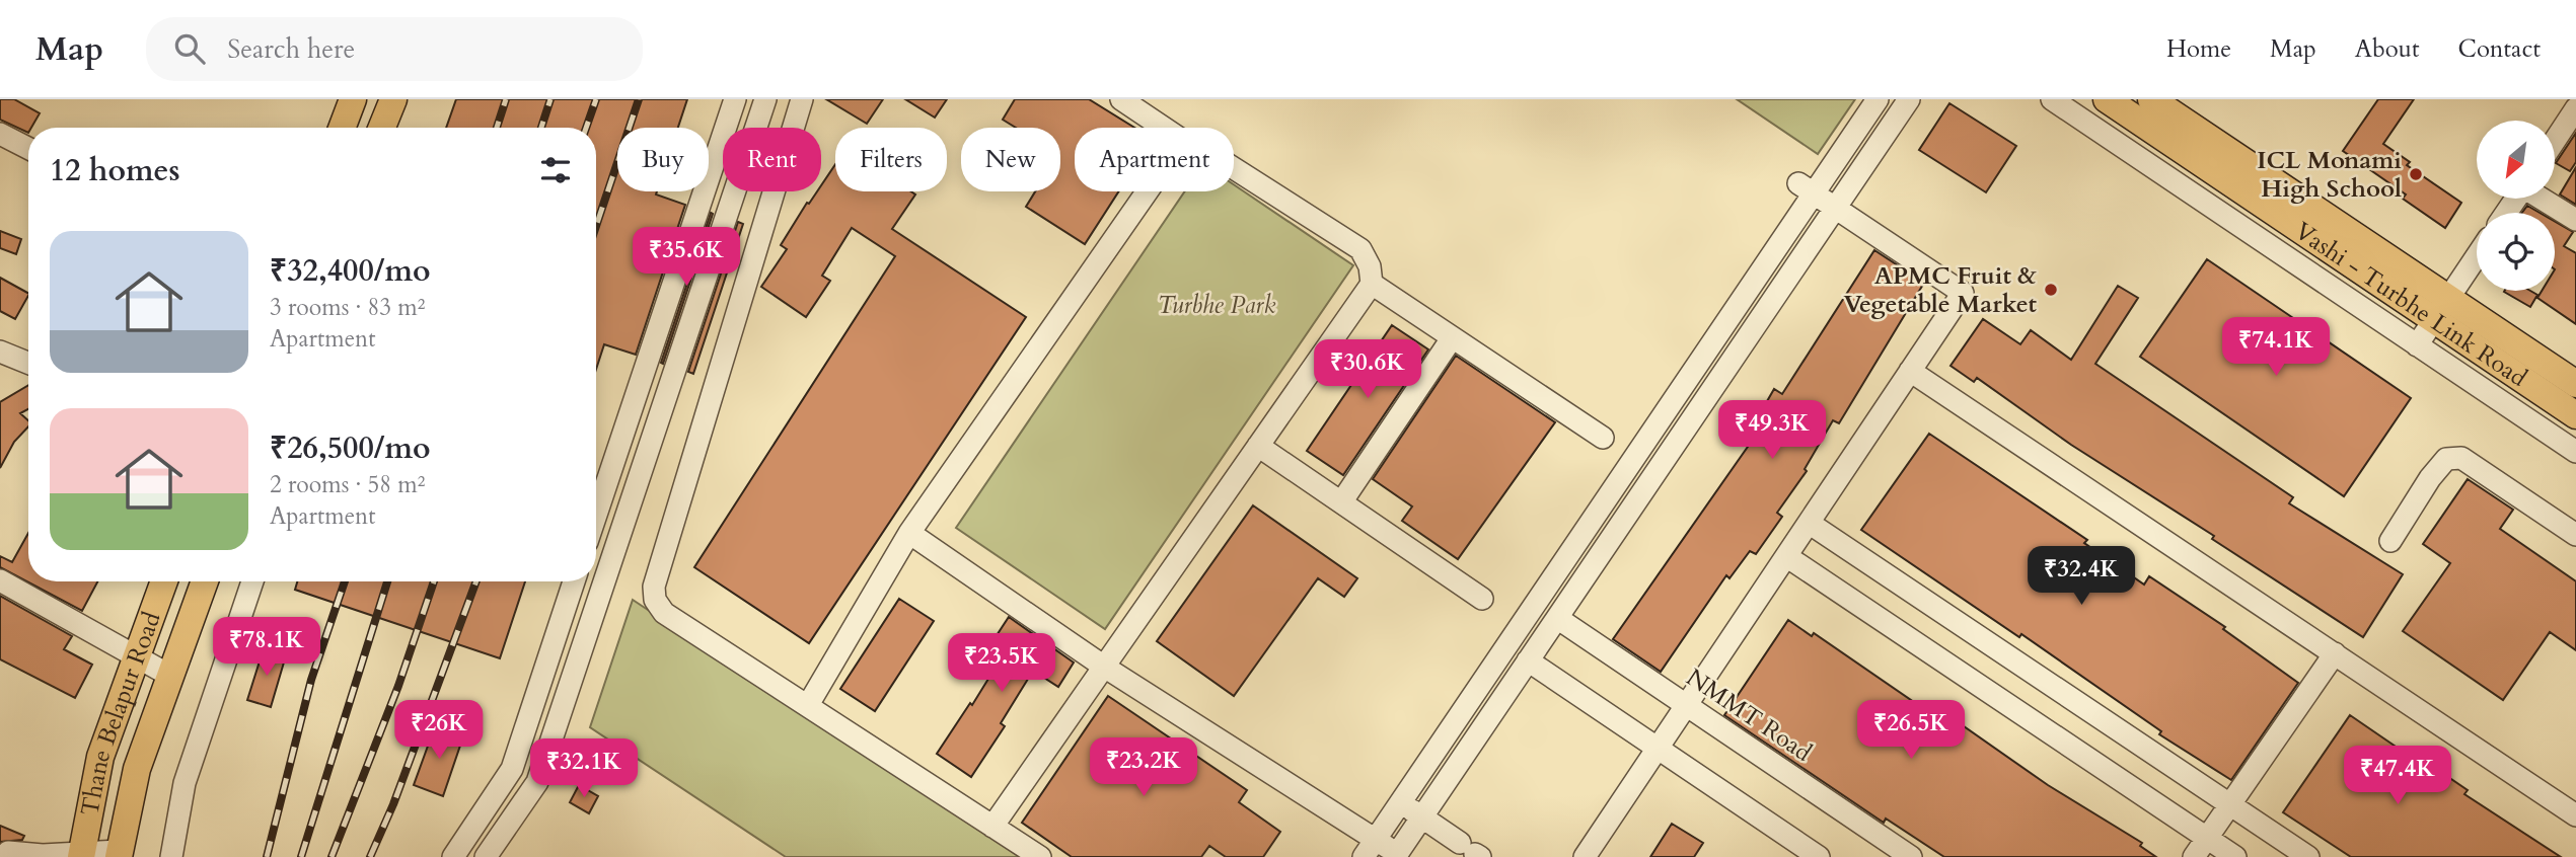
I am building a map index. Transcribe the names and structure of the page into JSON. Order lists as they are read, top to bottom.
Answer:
{
  "streets": {
    "main road": ["Vashi - Turbhe Link Road", "Thane Belapur Road"],
    "street": ["NMMT Road"]
  },
  "parks": ["Turbhe Park"],
  "places": ["ICL Monami High School", "APMC Fruit & Vegetable Market"],
  "north": "bottom left",
  "page": {
    "header": "Map",
    "search": "Search here",
    "nav": [
      "Home",
      "Map",
      "About",
      "Contact"
    ],
    "chip": [
      "Buy",
      "Rent",
      "Filters",
      "New",
      "Apartment"
    ],
    "heading": "12 homes",
    "list": [
      {
        "name": "₹32,400/mo",
        "note": "3 rooms · 83 m² · Apartment"
      },
      {
        "name": "₹26,500/mo",
        "note": "2 rooms · 58 m² · Apartment"
      }
    ],
    "price": [
      "₹35.6K",
      "₹74.1K",
      "₹30.6K",
      "₹49.3K",
      "₹32.4K",
      "₹78.1K",
      "₹23.5K",
      "₹26K",
      "₹26.5K",
      "₹23.2K",
      "₹32.1K",
      "₹47.4K"
    ]
  }
}
